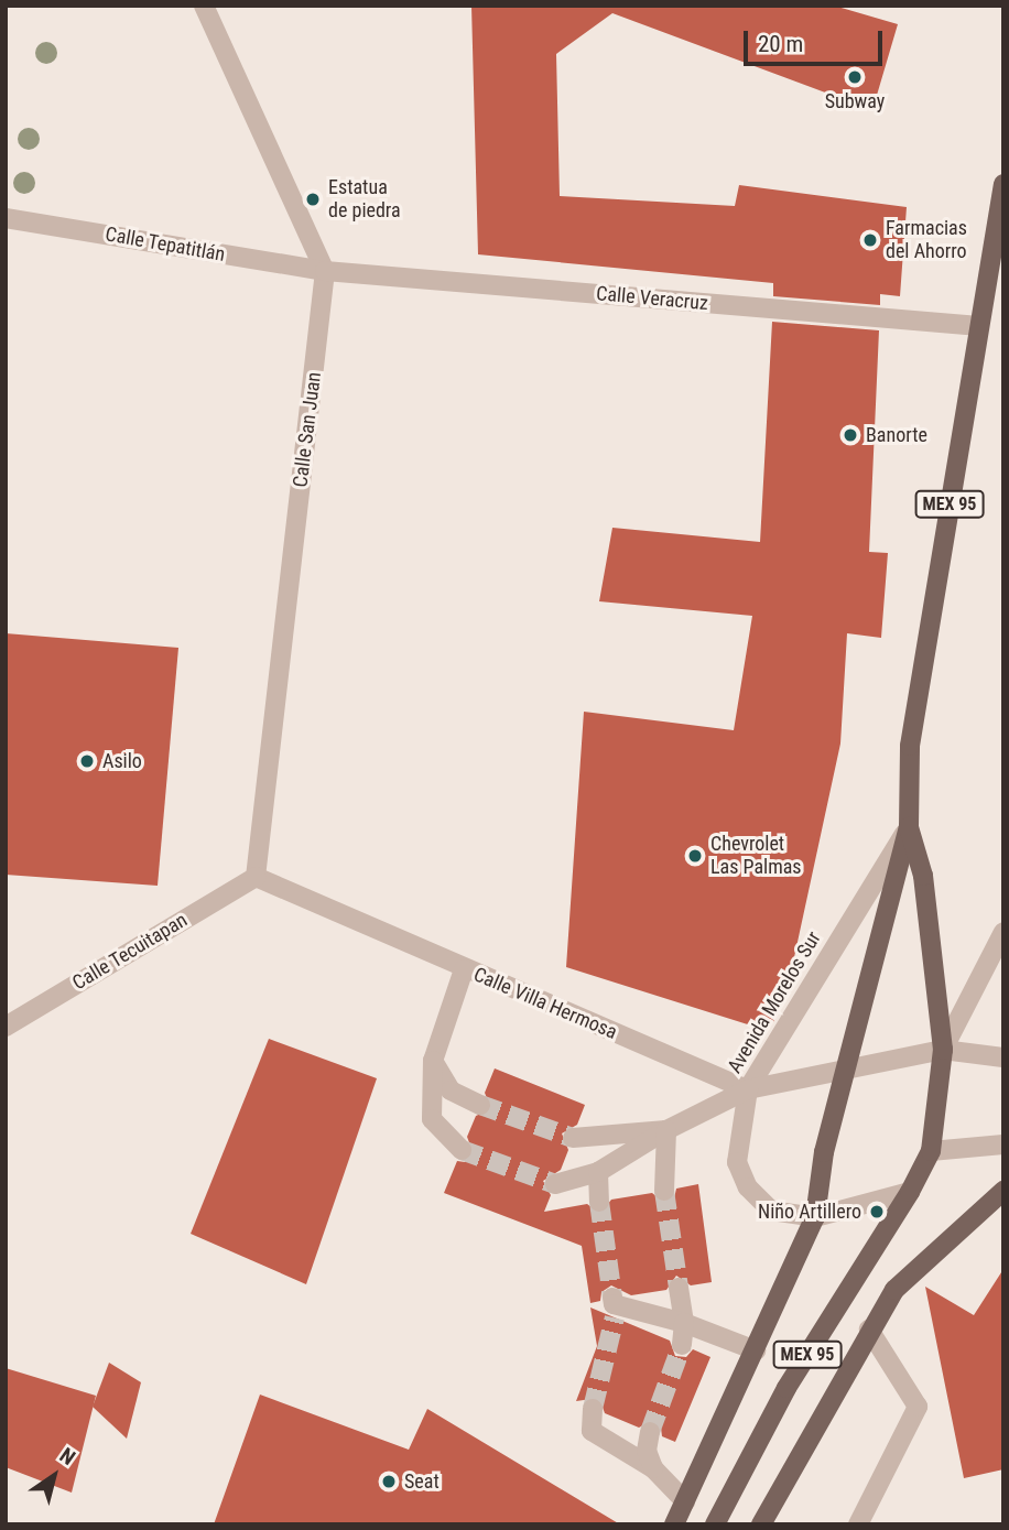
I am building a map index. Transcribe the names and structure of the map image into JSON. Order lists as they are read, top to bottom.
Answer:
{
  "streets": {
    "main road": ["MEX 95"],
    "street": [
      "Calle Tepatitlán",
      "Calle Veracruz",
      "Calle San Juan",
      "Calle Tecuitapan",
      "Avenida Morelos Sur",
      "Calle Villa Hermosa"
    ]
  },
  "crossings": [
    ["Calle Tepatitlán", "Calle Veracruz"],
    ["Calle Tepatitlán", "Calle San Juan"],
    ["Calle Veracruz", "Calle San Juan"],
    ["Calle Veracruz", "MEX 95"],
    ["Calle San Juan", "Calle Tecuitapan"],
    ["Calle San Juan", "Calle Villa Hermosa"],
    ["MEX 95", "Avenida Morelos Sur"],
    ["Calle Tecuitapan", "Calle Villa Hermosa"],
    ["Avenida Morelos Sur", "Calle Villa Hermosa"]
  ],
  "places": [
    "Subway",
    "Estatua de piedra",
    "Farmacias del Ahorro",
    "Banorte",
    "Asilo",
    "Chevrolet Las Palmas",
    "Niño Artillero",
    "Seat"
  ],
  "scale_bar": "20 m",
  "north": "top right"
}
